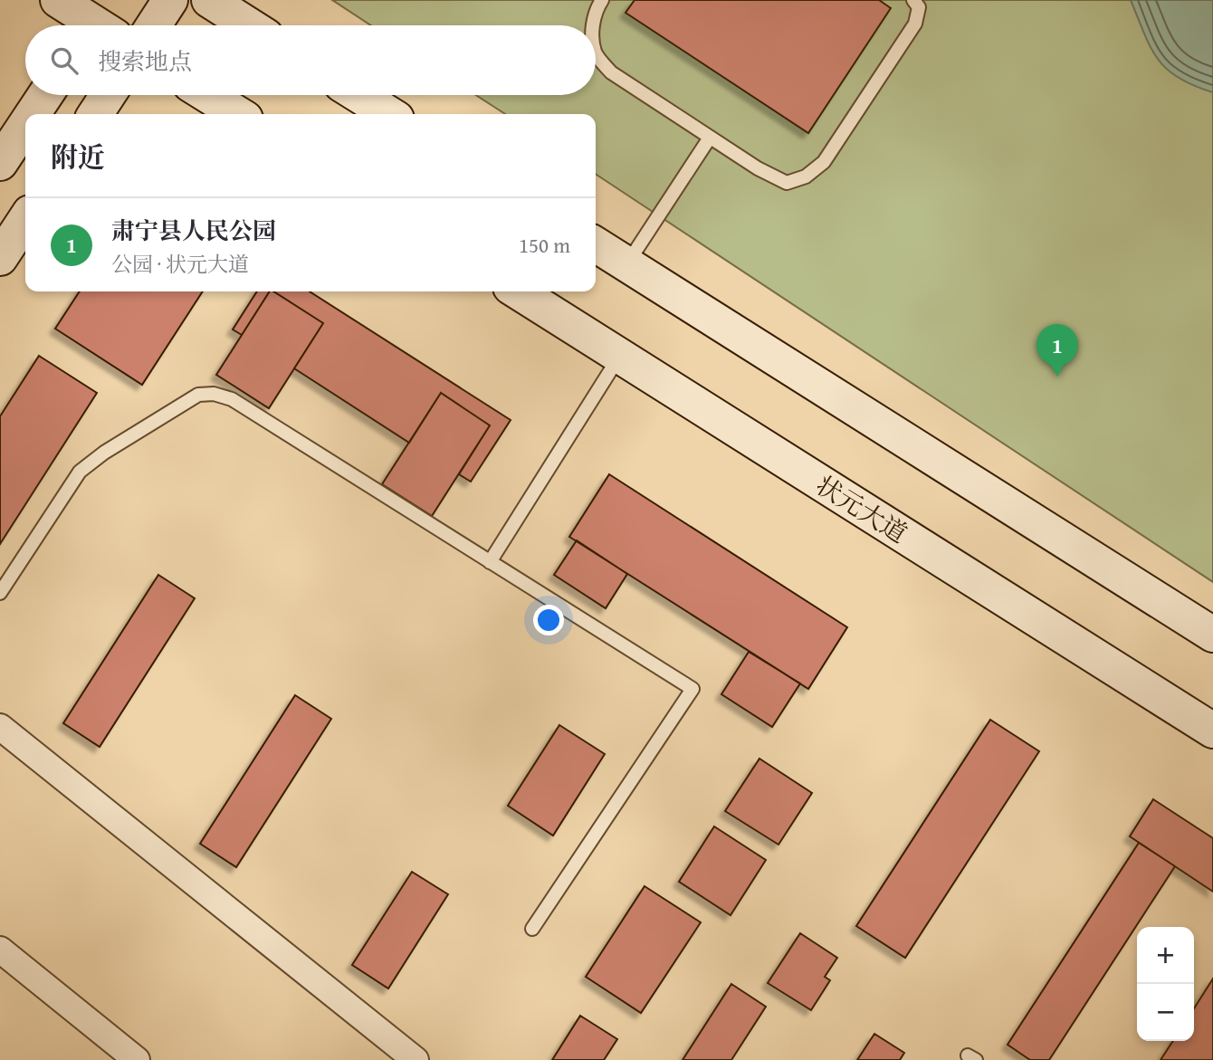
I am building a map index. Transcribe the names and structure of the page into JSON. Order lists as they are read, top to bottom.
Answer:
{
  "streets": {
    "main road": ["状元大道"]
  },
  "page": {
    "search": "搜索地点",
    "heading": "附近",
    "list": [
      {
        "mark": "1",
        "name": "肃宁县人民公园",
        "note": "公园 · 状元大道",
        "value": "150 m"
      }
    ],
    "pins": "1",
    "map_buttons": ["+", "−"]
  }
}
